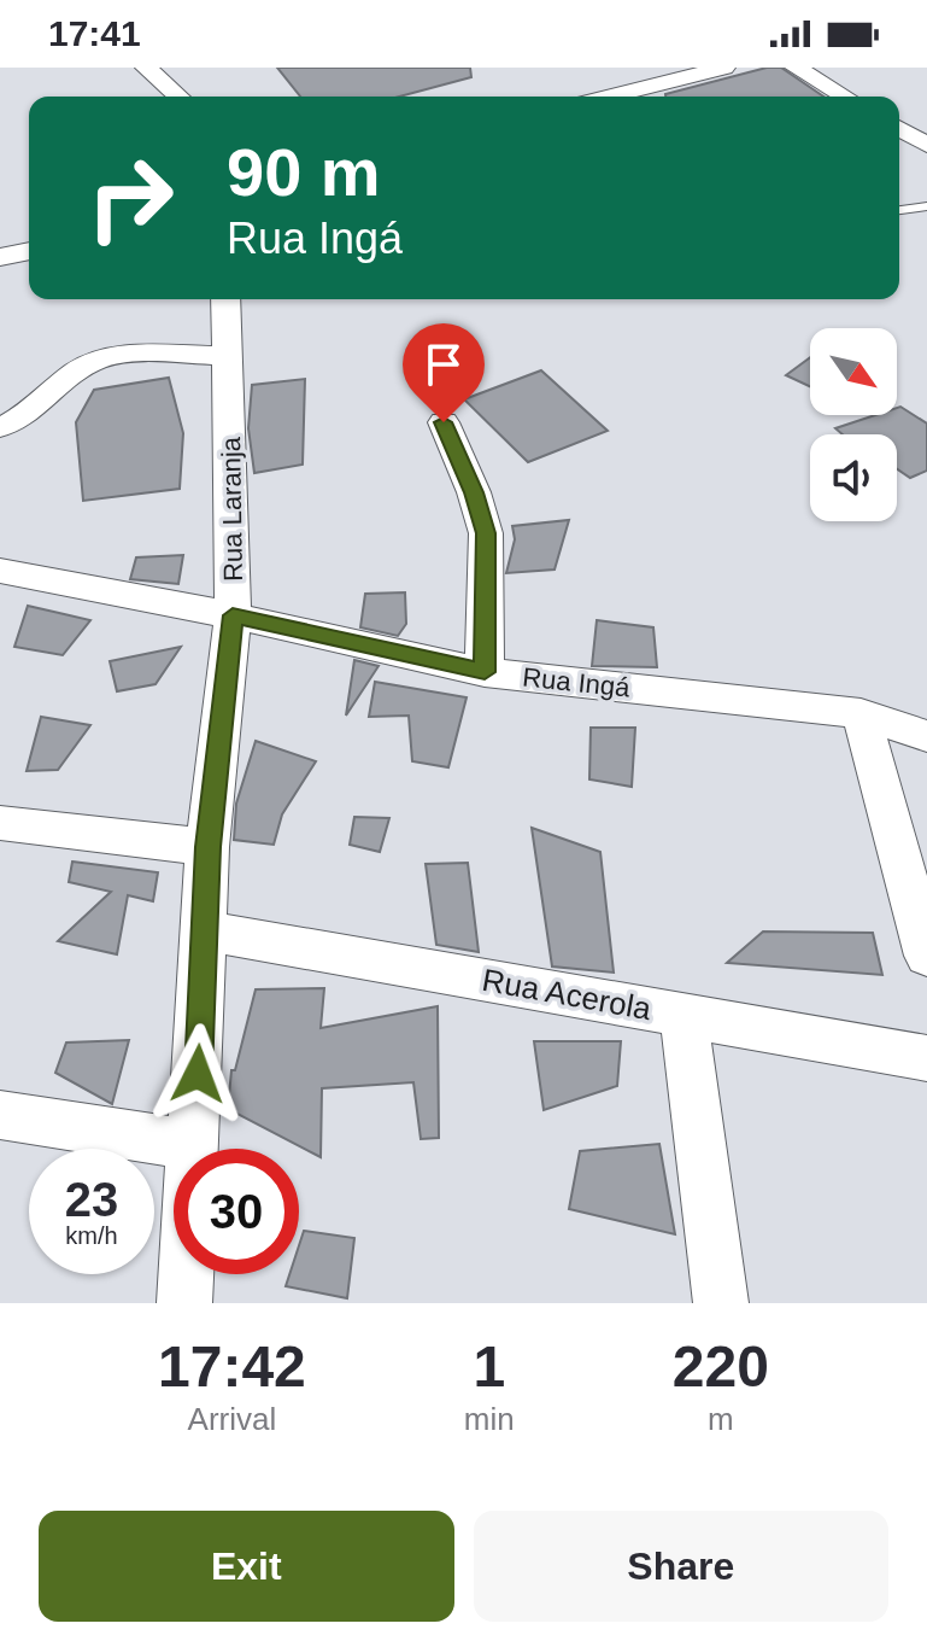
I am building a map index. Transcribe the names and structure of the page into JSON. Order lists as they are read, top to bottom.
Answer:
{
  "streets": {
    "street": ["Rua Laranja", "Rua Ingá", "Rua Acerola"]
  },
  "crossings": [
    ["Rua Laranja", "Rua Ingá"],
    ["Rua Laranja", "Rua Acerola"]
  ],
  "north": "bottom right",
  "page": {
    "status": "17:41",
    "turn": ["90 m", "Rua Ingá"],
    "speed": "23 km/h",
    "limit": "30",
    "eta": [
      "17:42",
      "Arrival",
      "1",
      "min",
      "220",
      "m"
    ],
    "buttons": ["Exit", "Share"]
  }
}
